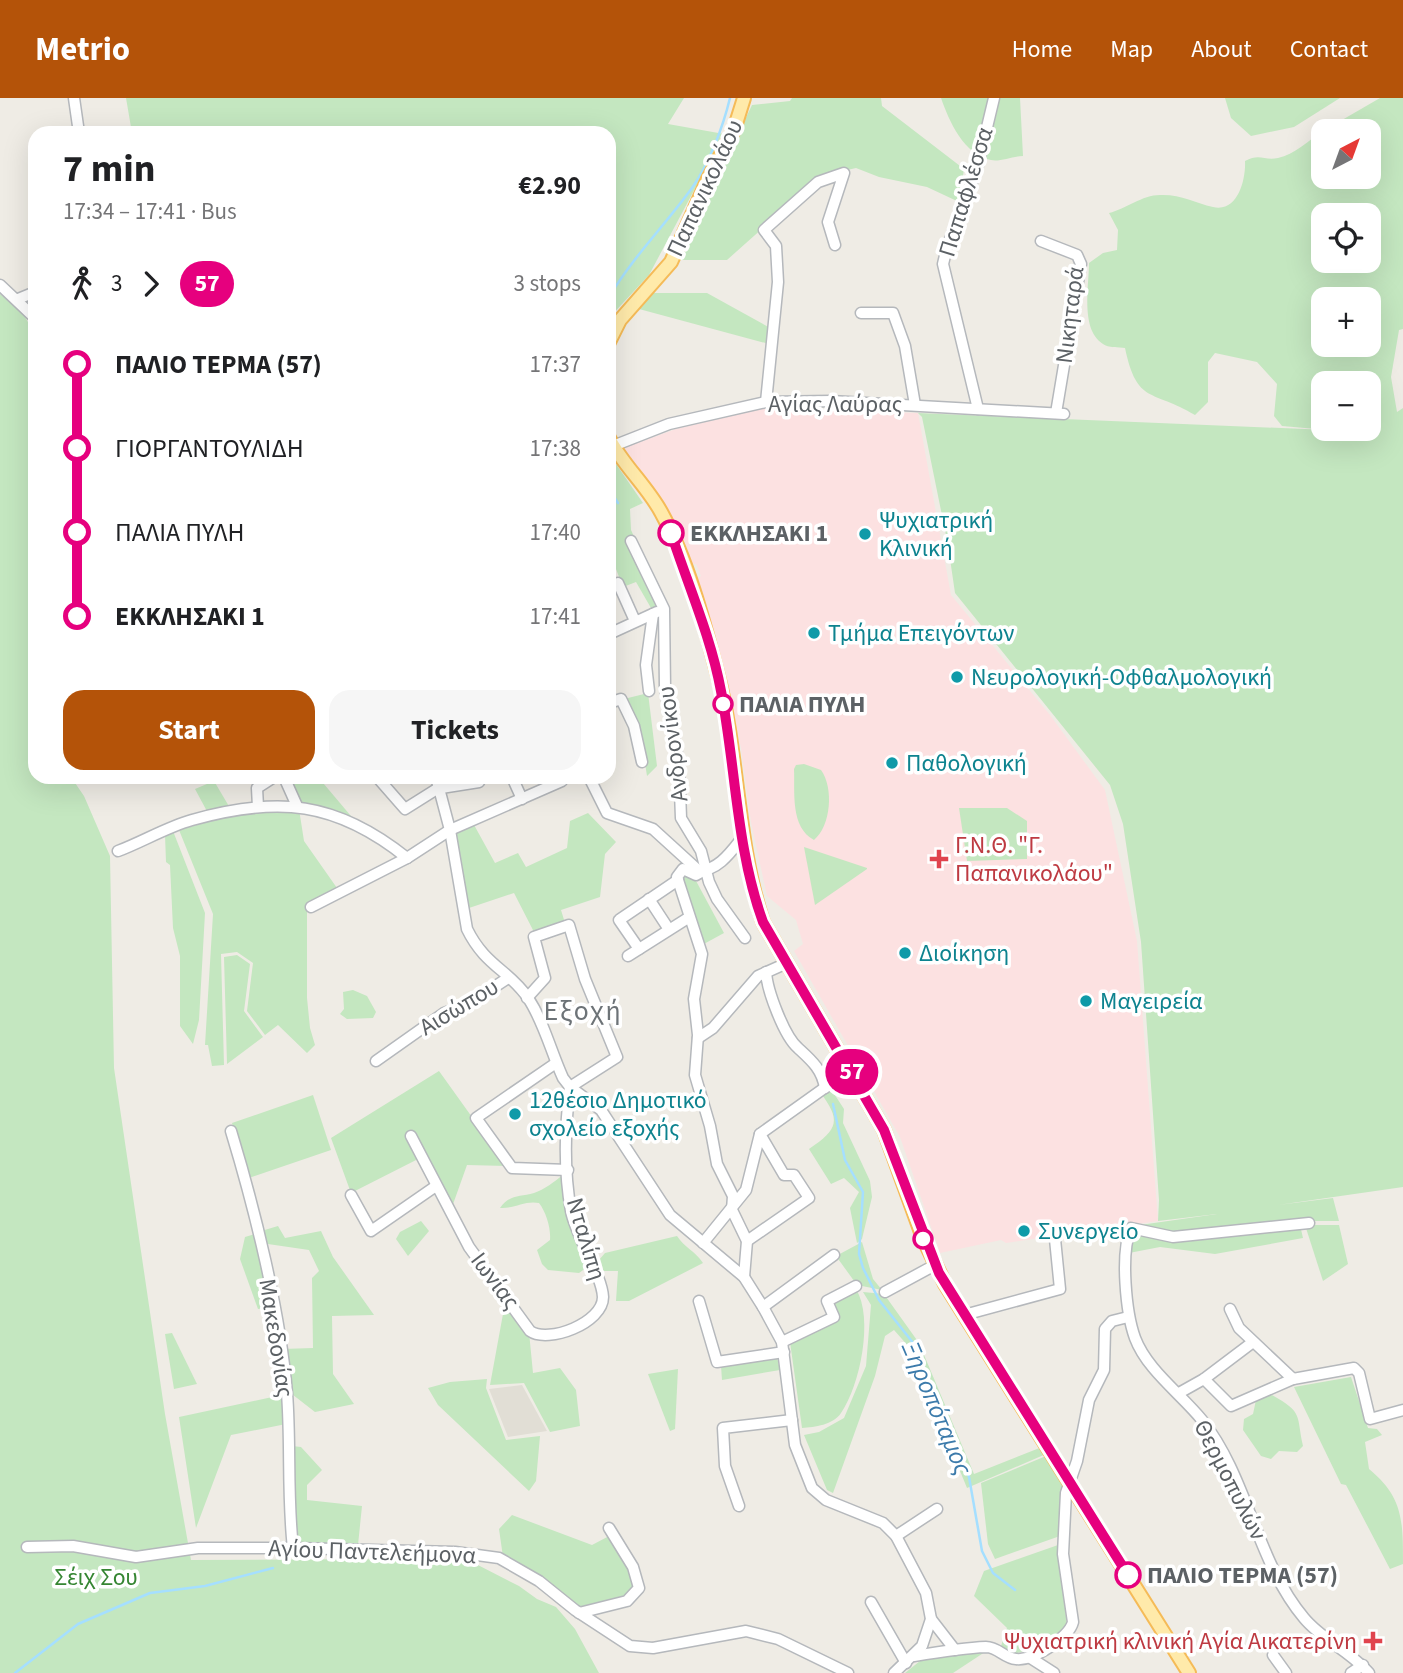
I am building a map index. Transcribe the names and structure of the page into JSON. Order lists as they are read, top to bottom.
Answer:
{
  "streets": {
    "main road": ["Παπανικολάου"],
    "street": [
      "Παπαφλέσσα",
      "Νικηταρά",
      "Αγίας Λαύρας",
      "Ανδρονίκου",
      "Αισώπου",
      "Νταλίπη",
      "Ιωνίας",
      "Μακεδονίας",
      "Θερμοπυλών",
      "Αγίου Παντελεήμονα"
    ]
  },
  "crossings": [
    ["Παπαφλέσσα", "Αγίας Λαύρας"],
    ["Νικηταρά", "Αγίας Λαύρας"],
    ["Νταλίπη", "Ιωνίας"],
    ["Μακεδονίας", "Αγίου Παντελεήμονα"]
  ],
  "districts": ["Εξοχή"],
  "water": ["Ξηροπόταμος"],
  "parks": ["Σέιχ Σου"],
  "places": {
    "other": [
      "ΕΚΚΛΗΣΑΚΙ 1",
      "Ψυχιατρική Κλινική",
      "Τμήμα Επειγόντων",
      "Νευρολογική-Οφθαλμολογική",
      "ΠΑΛΙΑ ΠΥΛΗ",
      "Παθολογική",
      "Διοίκηση",
      "Μαγειρεία",
      "12θέσιο Δημοτικό σχολείο εξοχής",
      "Συνεργείο",
      "ΠΑΛΙΟ ΤΕΡΜΑ (57)"
    ],
    "health": ["Γ.Ν.Θ. \"Γ. Παπανικολάου\"", "Ψυχιατρική κλινική Αγία Αικατερίνη"]
  },
  "lines": ["bus line 57"],
  "north": "top right",
  "page": {
    "header": "Metrio",
    "nav": [
      "Home",
      "Map",
      "About",
      "Contact"
    ],
    "on_map": "57",
    "map_buttons": ["+", "−"],
    "heading": ["7 min", "17:34 – 17:41 · Bus", "€2.90"],
    "legs": ["3", "57", "3 stops"],
    "list": [
      {
        "name": "ΠΑΛΙΟ ΤΕΡΜΑ (57)",
        "value": "17:37"
      },
      {
        "name": "ΓΙΟΡΓΑΝΤΟΥΛΙΔΗ",
        "value": "17:38"
      },
      {
        "name": "ΠΑΛΙΑ ΠΥΛΗ",
        "value": "17:40"
      },
      {
        "name": "ΕΚΚΛΗΣΑΚΙ 1",
        "value": "17:41"
      }
    ],
    "buttons": ["Start", "Tickets"]
  }
}
